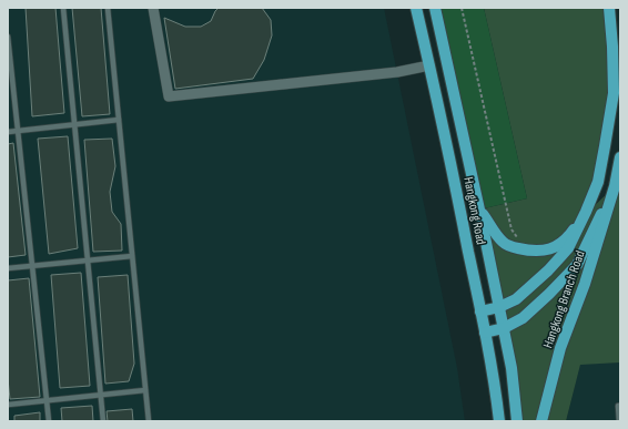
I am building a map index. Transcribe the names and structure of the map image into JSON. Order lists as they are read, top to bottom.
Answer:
{
  "streets": {
    "main road": ["Hangkong Road", "Hangkong Branch Road"]
  },
  "crossings": [
    ["Hangkong Road", "Hangkong Branch Road"]
  ]
}
